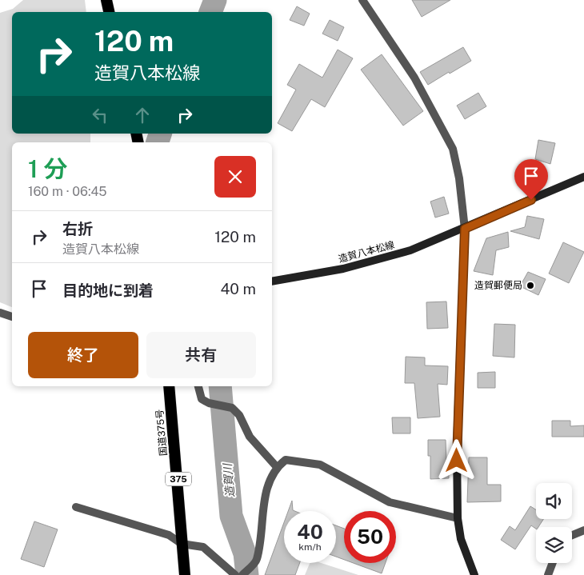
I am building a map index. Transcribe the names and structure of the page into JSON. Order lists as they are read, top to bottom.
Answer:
{
  "streets": {
    "highway": ["国道375号", "375"],
    "main road": ["造賀八本松線"]
  },
  "water": ["造賀川"],
  "places": ["造賀郵便局"],
  "page": {
    "turn": ["120 m", "造賀八本松線"],
    "heading": ["1 分", "160 m · 06:45"],
    "list": [
      {
        "name": "右折",
        "note": "造賀八本松線",
        "value": "120 m"
      },
      {
        "name": "目的地に到着",
        "value": "40 m"
      }
    ],
    "buttons": ["終了", "共有"],
    "speed": "40 km/h",
    "limit": "50"
  }
}
